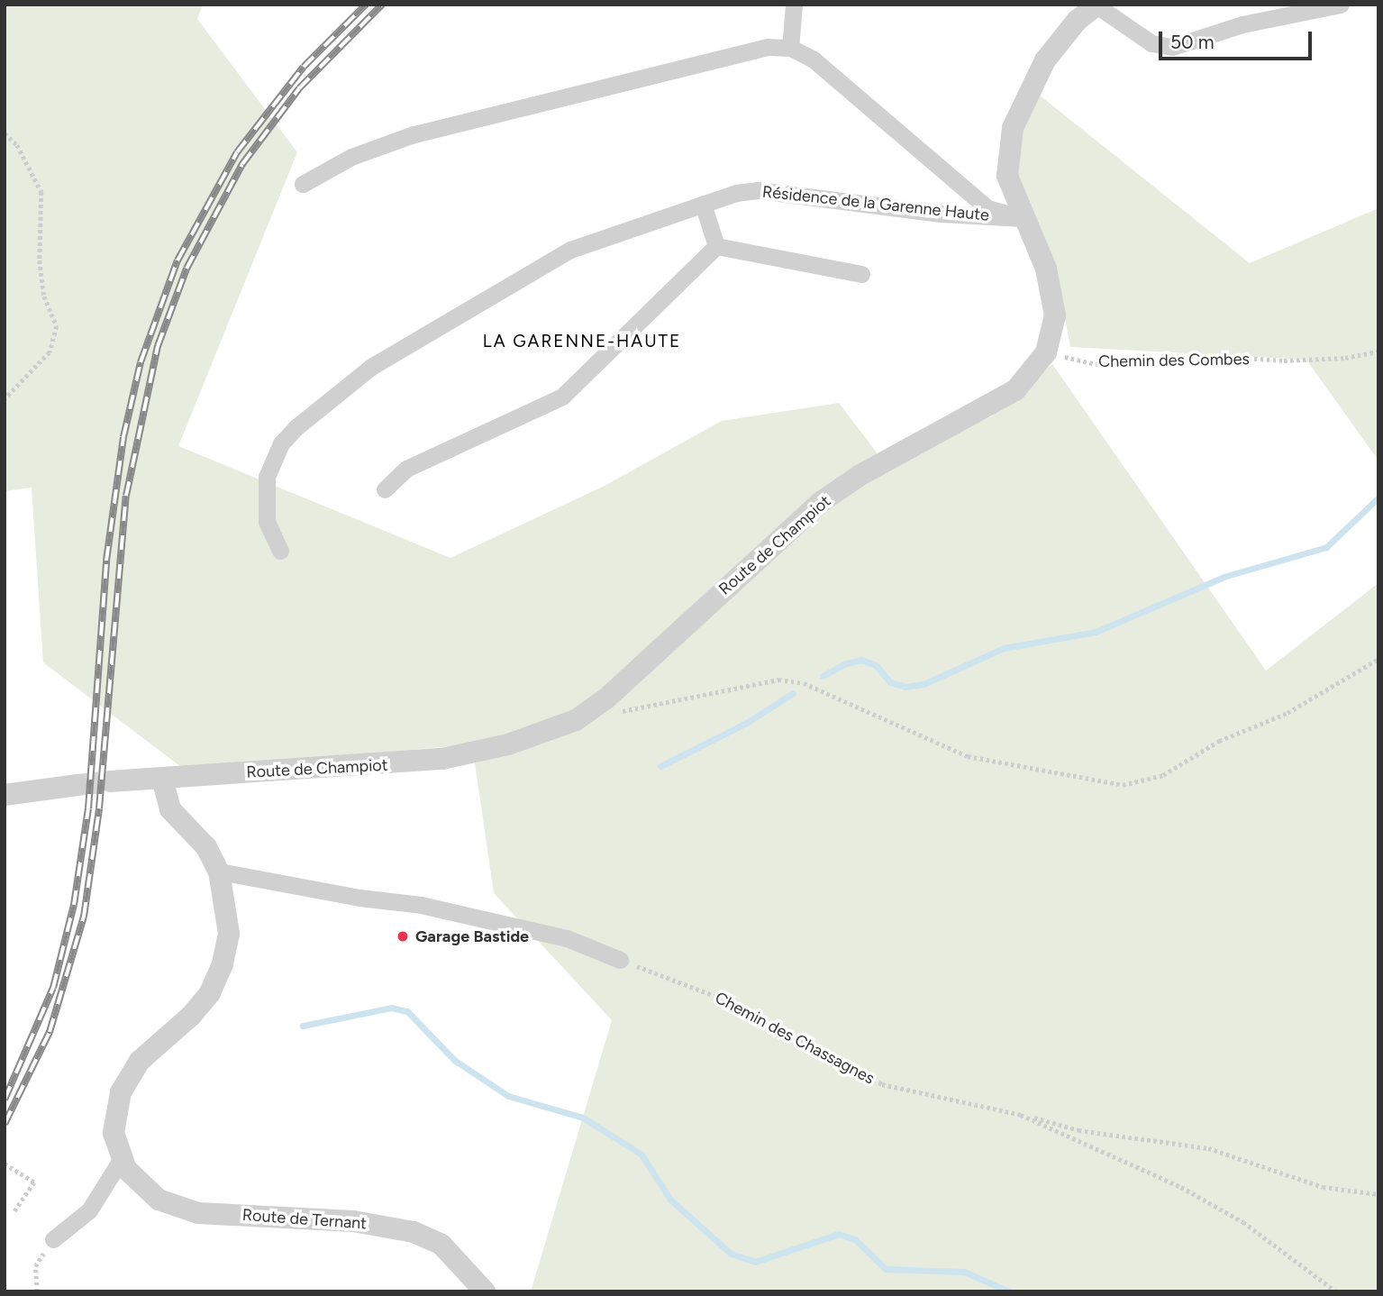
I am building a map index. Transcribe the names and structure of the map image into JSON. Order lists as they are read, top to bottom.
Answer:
{
  "streets": {
    "street": ["Résidence de la Garenne Haute", "Route de Champiot", "Route de Ternant"],
    "path": ["Chemin des Combes", "Chemin des Chassagnes"]
  },
  "crossings": [
    ["Résidence de la Garenne Haute", "Route de Champiot"],
    ["Chemin des Combes", "Route de Champiot"]
  ],
  "districts": ["LA GARENNE-HAUTE"],
  "places": ["Garage Bastide"],
  "scale_bar": "50 m"
}
